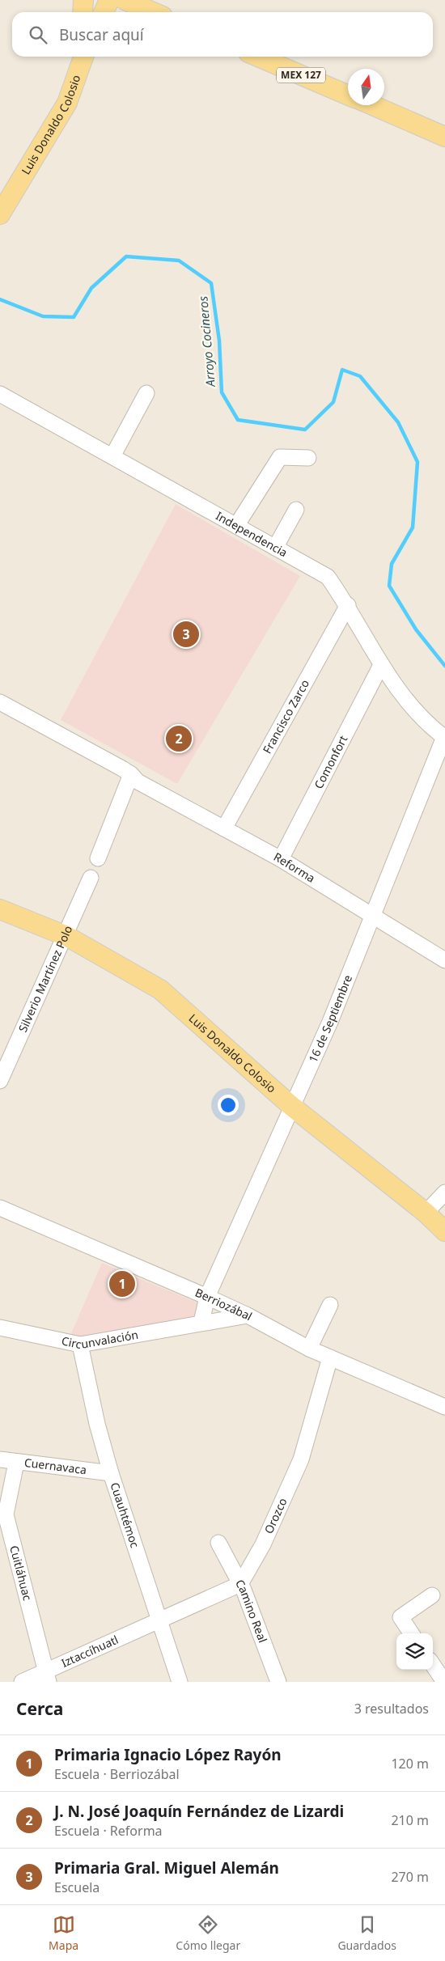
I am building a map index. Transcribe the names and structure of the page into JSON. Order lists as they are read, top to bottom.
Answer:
{
  "streets": {
    "main road": ["MEX 127", "Luis Donaldo Colosio"],
    "street": [
      "Independencia",
      "Francisco Zarco",
      "Comonfort",
      "Reforma",
      "Silverio Martínez Polo",
      "16 de Septiembre",
      "Berriozábal",
      "Circunvalación",
      "Cuernavaca",
      "Cuauhtémoc",
      "Orozco",
      "Cuitláhuac",
      "Camino Real",
      "Iztaccíhuatl"
    ]
  },
  "crossings": [
    ["Luis Donaldo Colosio", "Silverio Martínez Polo"],
    ["Luis Donaldo Colosio", "16 de Septiembre"],
    ["Independencia", "Francisco Zarco"],
    ["Independencia", "Comonfort"],
    ["Independencia", "16 de Septiembre"],
    ["Francisco Zarco", "Reforma"],
    ["Comonfort", "Reforma"],
    ["Reforma", "16 de Septiembre"],
    ["16 de Septiembre", "Berriozábal"],
    ["Berriozábal", "Circunvalación"],
    ["Berriozábal", "Orozco"],
    ["Circunvalación", "Cuauhtémoc"],
    ["Cuernavaca", "Cuauhtémoc"],
    ["Cuernavaca", "Cuitláhuac"],
    ["Cuauhtémoc", "Iztaccíhuatl"],
    ["Orozco", "Camino Real"],
    ["Cuitláhuac", "Iztaccíhuatl"]
  ],
  "water": ["Arroyo Cocineros"],
  "north": "top",
  "page": {
    "search": "Buscar aquí",
    "pins": ["3", "2", "1"],
    "heading": ["Cerca", "3 resultados"],
    "list": [
      {
        "mark": "1",
        "name": "Primaria Ignacio López Rayón",
        "note": "Escuela · Berriozábal",
        "value": "120 m"
      },
      {
        "mark": "2",
        "name": "J. N. José Joaquín Fernández de Lizardi",
        "note": "Escuela · Reforma",
        "value": "210 m"
      },
      {
        "mark": "3",
        "name": "Primaria Gral. Miguel Alemán",
        "note": "Escuela",
        "value": "270 m"
      }
    ],
    "nav": ["Mapa", "Cómo llegar", "Guardados"]
  }
}
